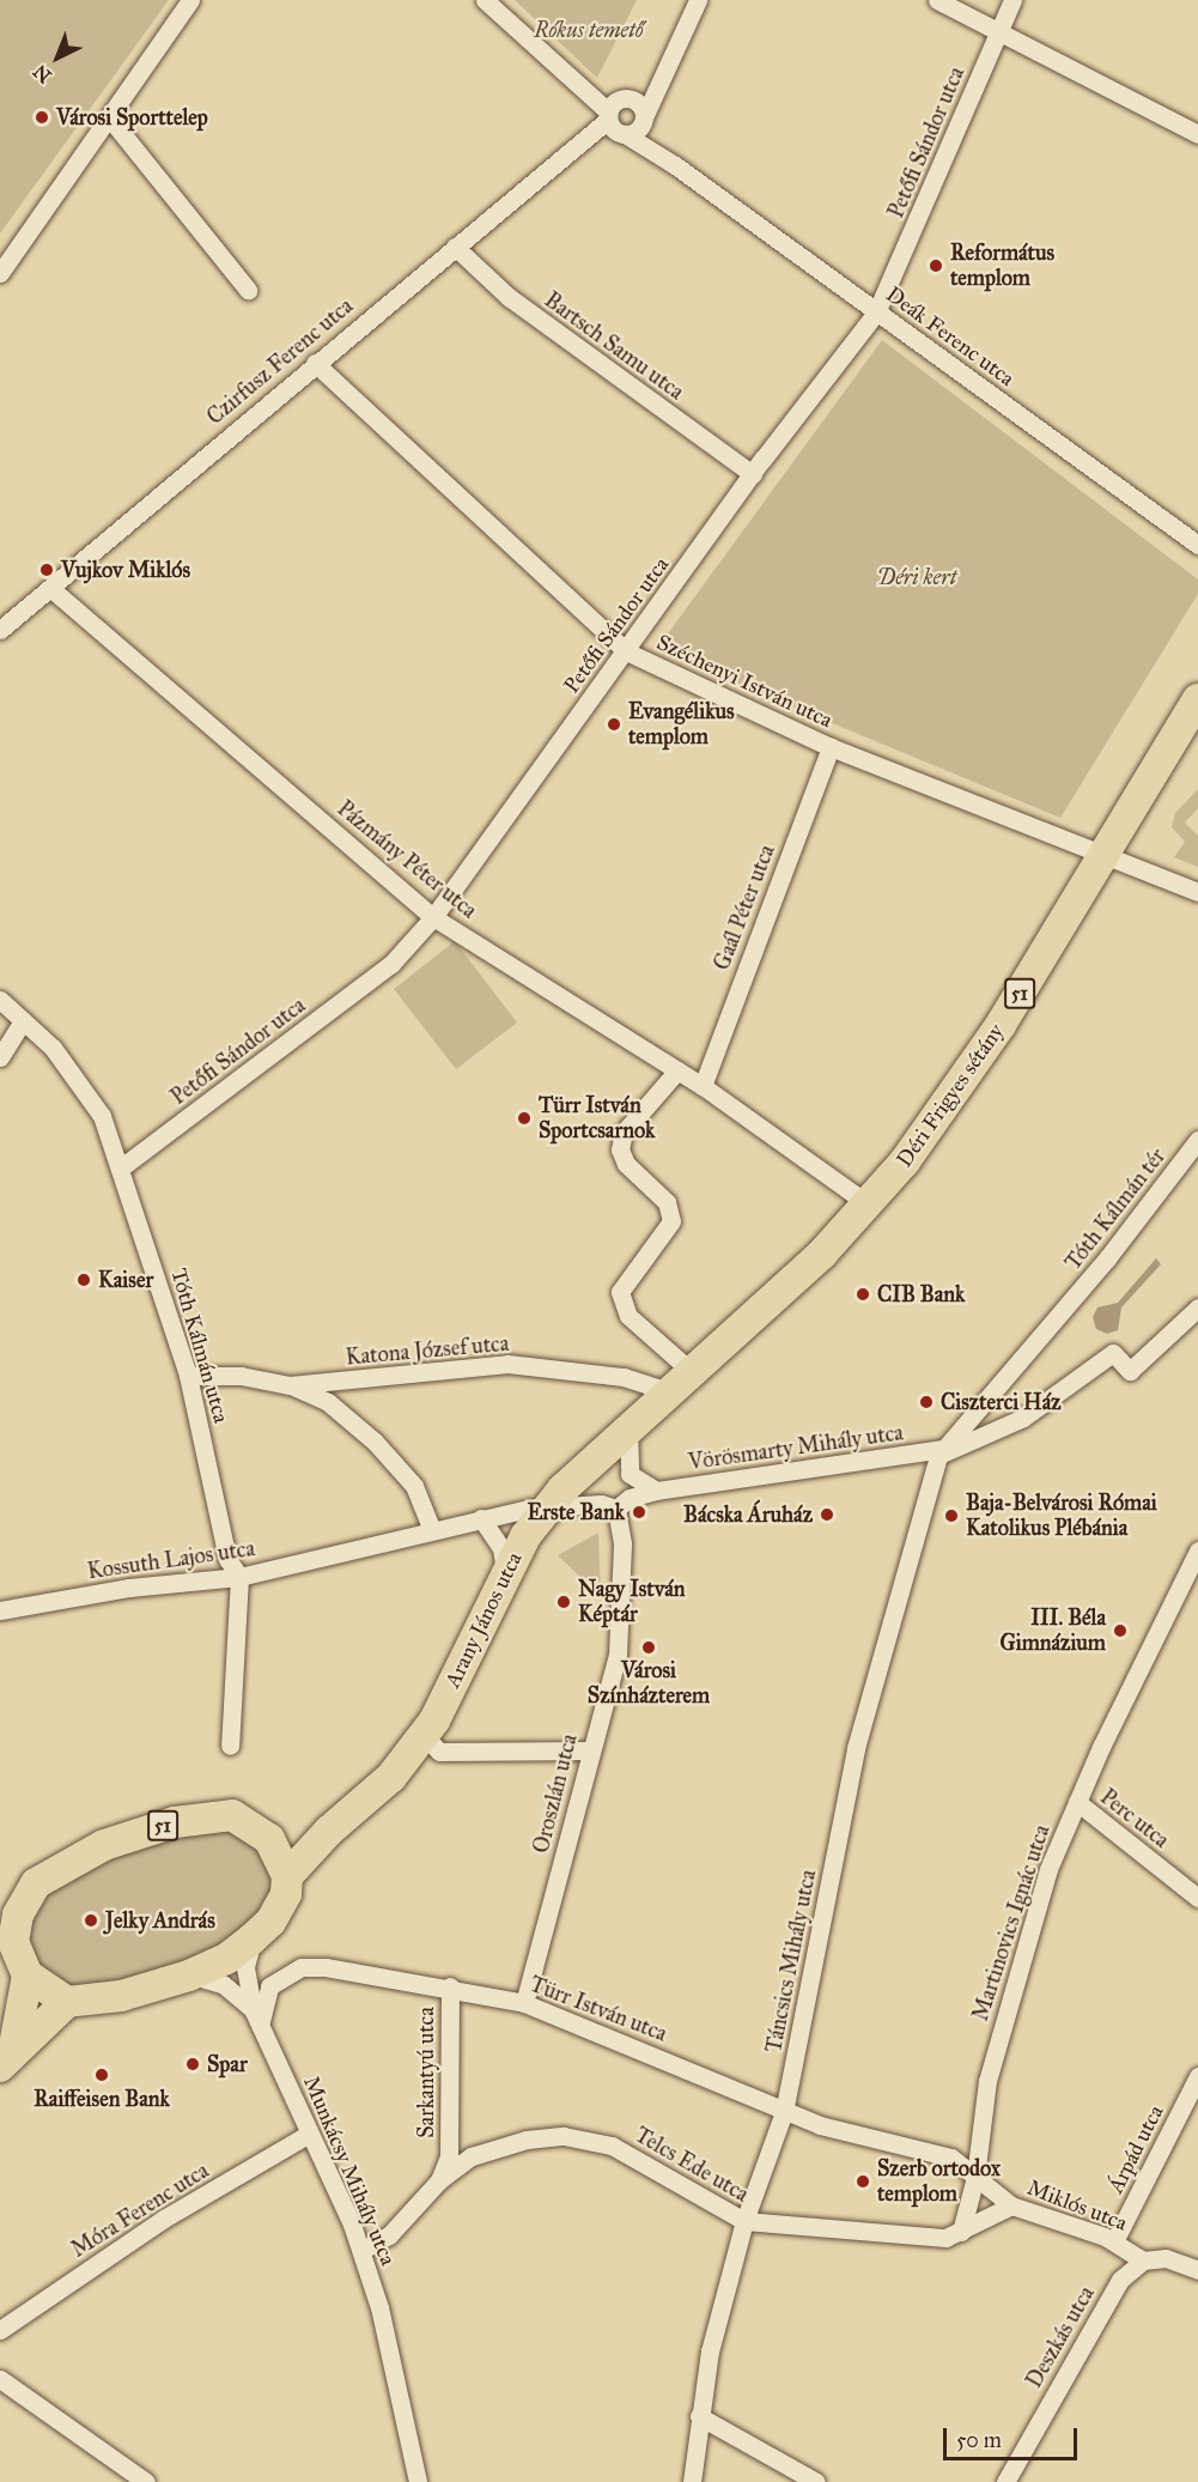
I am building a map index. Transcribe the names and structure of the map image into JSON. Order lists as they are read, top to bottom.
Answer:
{
  "streets": {
    "main road": ["51", "Déri Frigyes sétány", "Arany János utca"],
    "street": [
      "Petőfi Sándor utca",
      "Deák Ferenc utca",
      "Bartsch Samu utca",
      "Czirfusz Ferenc utca",
      "Széchenyi István utca",
      "Pázmány Péter utca",
      "Gaál Péter utca",
      "Tóth Kálmán tér",
      "Tóth Kálmán utca",
      "Katona József utca",
      "Vörösmarty Mihály utca",
      "Kossuth Lajos utca",
      "Oroszlán utca",
      "Perc utca",
      "Martinovics Ignác utca",
      "Táncsics Mihály utca",
      "Türr István utca",
      "Sarkantyú utca",
      "Árpád utca",
      "Telcs Ede utca",
      "Munkácsy Mihály utca",
      "Miklós utca",
      "Móra Ferenc utca",
      "Deszkás utca"
    ]
  },
  "crossings": [
    ["Petőfi Sándor utca", "Deák Ferenc utca"],
    ["Petőfi Sándor utca", "Bartsch Samu utca"],
    ["Petőfi Sándor utca", "Széchenyi István utca"],
    ["Petőfi Sándor utca", "Pázmány Péter utca"],
    ["Petőfi Sándor utca", "Tóth Kálmán utca"],
    ["Bartsch Samu utca", "Czirfusz Ferenc utca"],
    ["Czirfusz Ferenc utca", "Széchenyi István utca"],
    ["Czirfusz Ferenc utca", "Pázmány Péter utca"],
    ["Széchenyi István utca", "Gaál Péter utca"],
    ["Széchenyi István utca", "Déri Frigyes sétány"],
    ["Pázmány Péter utca", "Gaál Péter utca"],
    ["Pázmány Péter utca", "Déri Frigyes sétány"],
    ["51", "Arany János utca"],
    ["51", "Munkácsy Mihály utca"],
    ["Déri Frigyes sétány", "Katona József utca"],
    ["Déri Frigyes sétány", "Arany János utca"],
    ["Tóth Kálmán tér", "Vörösmarty Mihály utca"],
    ["Tóth Kálmán tér", "Táncsics Mihály utca"],
    ["Tóth Kálmán utca", "Katona József utca"],
    ["Tóth Kálmán utca", "Kossuth Lajos utca"],
    ["Katona József utca", "Arany János utca"],
    ["Vörösmarty Mihály utca", "Oroszlán utca"],
    ["Vörösmarty Mihály utca", "Táncsics Mihály utca"],
    ["Kossuth Lajos utca", "Arany János utca"],
    ["Oroszlán utca", "Türr István utca"],
    ["Perc utca", "Martinovics Ignác utca"],
    ["Martinovics Ignác utca", "Telcs Ede utca"],
    ["Martinovics Ignác utca", "Miklós utca"],
    ["Táncsics Mihály utca", "Türr István utca"],
    ["Táncsics Mihály utca", "Telcs Ede utca"],
    ["Táncsics Mihály utca", "Miklós utca"],
    ["Türr István utca", "Sarkantyú utca"],
    ["Türr István utca", "Munkácsy Mihály utca"],
    ["Türr István utca", "Miklós utca"],
    ["Sarkantyú utca", "Telcs Ede utca"],
    ["Sarkantyú utca", "Munkácsy Mihály utca"],
    ["Árpád utca", "Miklós utca"],
    ["Telcs Ede utca", "Miklós utca"],
    ["Munkácsy Mihály utca", "Móra Ferenc utca"],
    ["Miklós utca", "Deszkás utca"]
  ],
  "parks": ["Rókus temető", "Déri kert"],
  "places": [
    "Városi Sporttelep",
    "Református templom",
    "Vujkov Miklós",
    "Evangélikus templom",
    "Türr István Sportcsarnok",
    "Kaiser",
    "CIB Bank",
    "Ciszterci Ház",
    "Erste Bank",
    "Bácska Áruház",
    "Baja-Belvárosi Római Katolikus Plébánia",
    "Nagy István Képtár",
    "III. Béla Gimnázium",
    "Városi Színházterem",
    "Jelky András",
    "Spar",
    "Raiffeisen Bank",
    "Szerb ortodox templom"
  ],
  "scale_bar": "50 m",
  "north": "bottom left"
}
